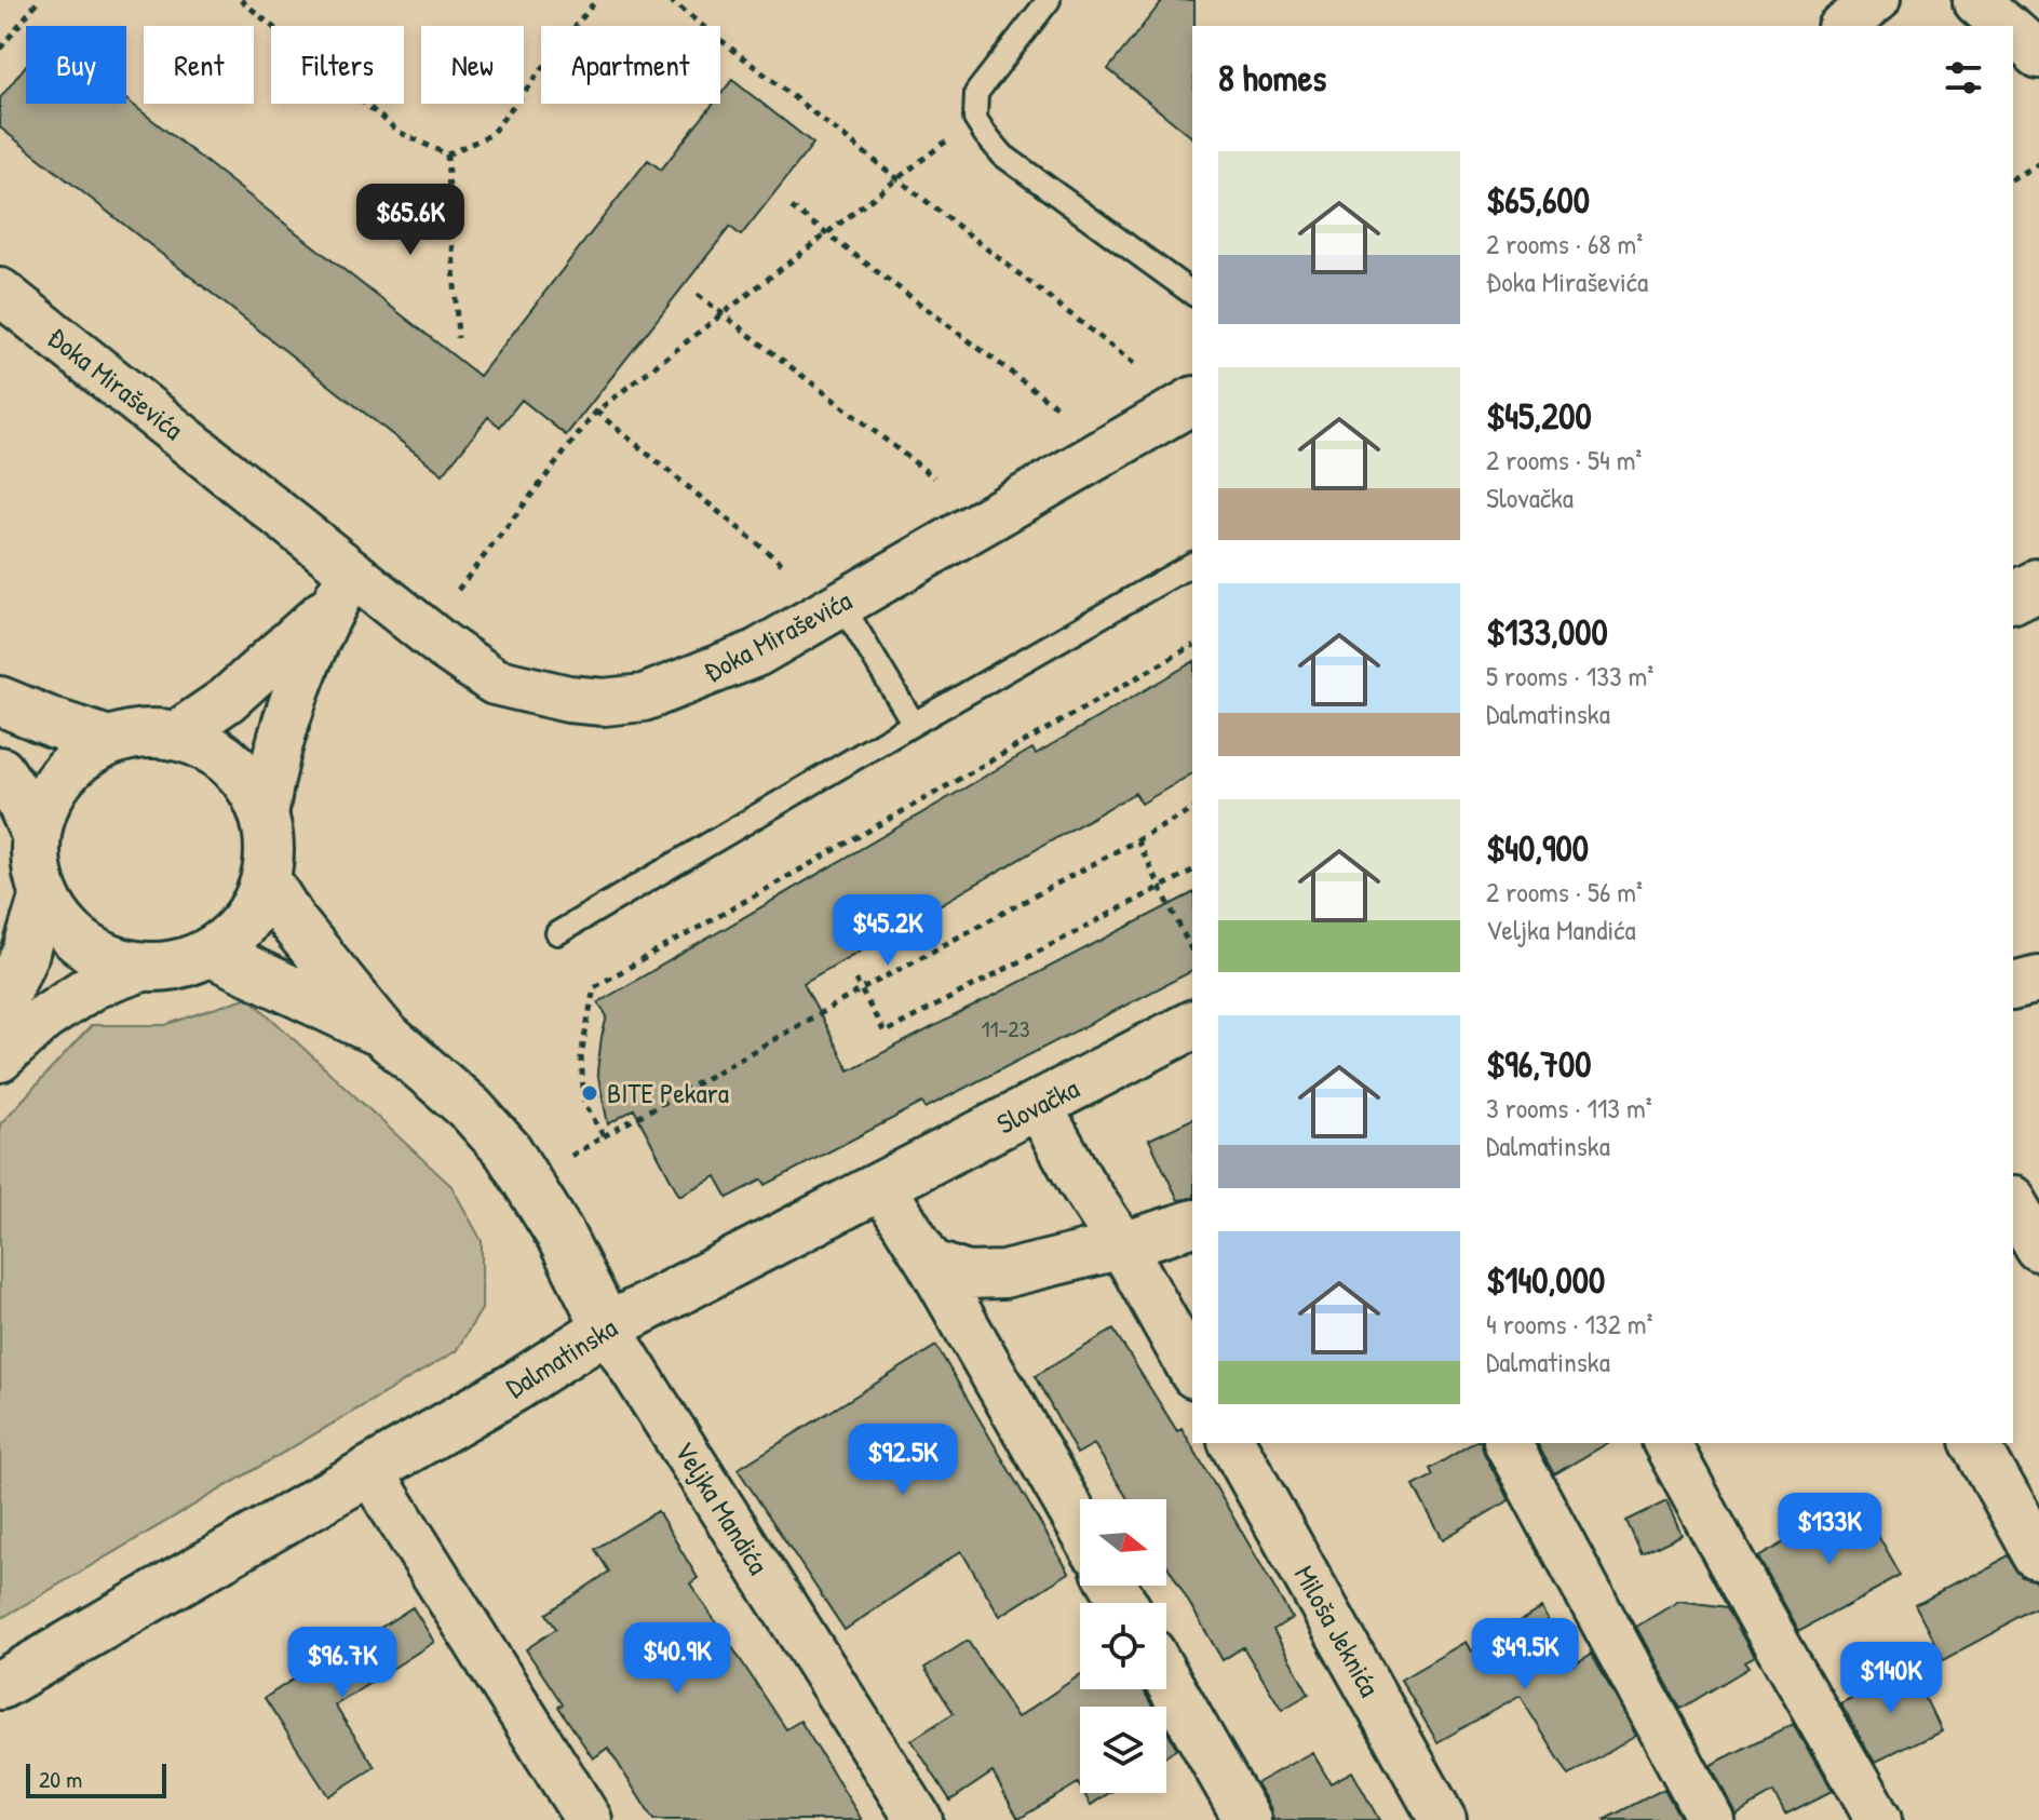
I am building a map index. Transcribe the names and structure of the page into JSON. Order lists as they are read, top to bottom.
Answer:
{
  "streets": {
    "street": [
      "Đoka Miraševića",
      "Slovačka",
      "Dalmatinska",
      "Veljka Mandića",
      "Miloša Jeknića"
    ]
  },
  "crossings": [
    ["Slovačka", "Dalmatinska"],
    ["Dalmatinska", "Veljka Mandića"]
  ],
  "places": ["BITE Pekara"],
  "house_numbers": ["11-23"],
  "scale_bar": "20 m",
  "north": "right",
  "page": {
    "chip": [
      "Buy",
      "Rent",
      "Filters",
      "New",
      "Apartment"
    ],
    "heading": "8 homes",
    "list": [
      {
        "name": "$65,600",
        "note": "2 rooms · 68 m² · Đoka Miraševića"
      },
      {
        "name": "$45,200",
        "note": "2 rooms · 54 m² · Slovačka"
      },
      {
        "name": "$133,000",
        "note": "5 rooms · 133 m² · Dalmatinska"
      },
      {
        "name": "$40,900",
        "note": "2 rooms · 56 m² · Veljka Mandića"
      },
      {
        "name": "$96,700",
        "note": "3 rooms · 113 m² · Dalmatinska"
      },
      {
        "name": "$140,000",
        "note": "4 rooms · 132 m² · Dalmatinska"
      }
    ],
    "price": [
      "$65.6K",
      "$45.2K",
      "$92.5K",
      "$133K",
      "$49.5K",
      "$40.9K",
      "$96.7K",
      "$140K"
    ],
    "scale": "20 m"
  }
}
